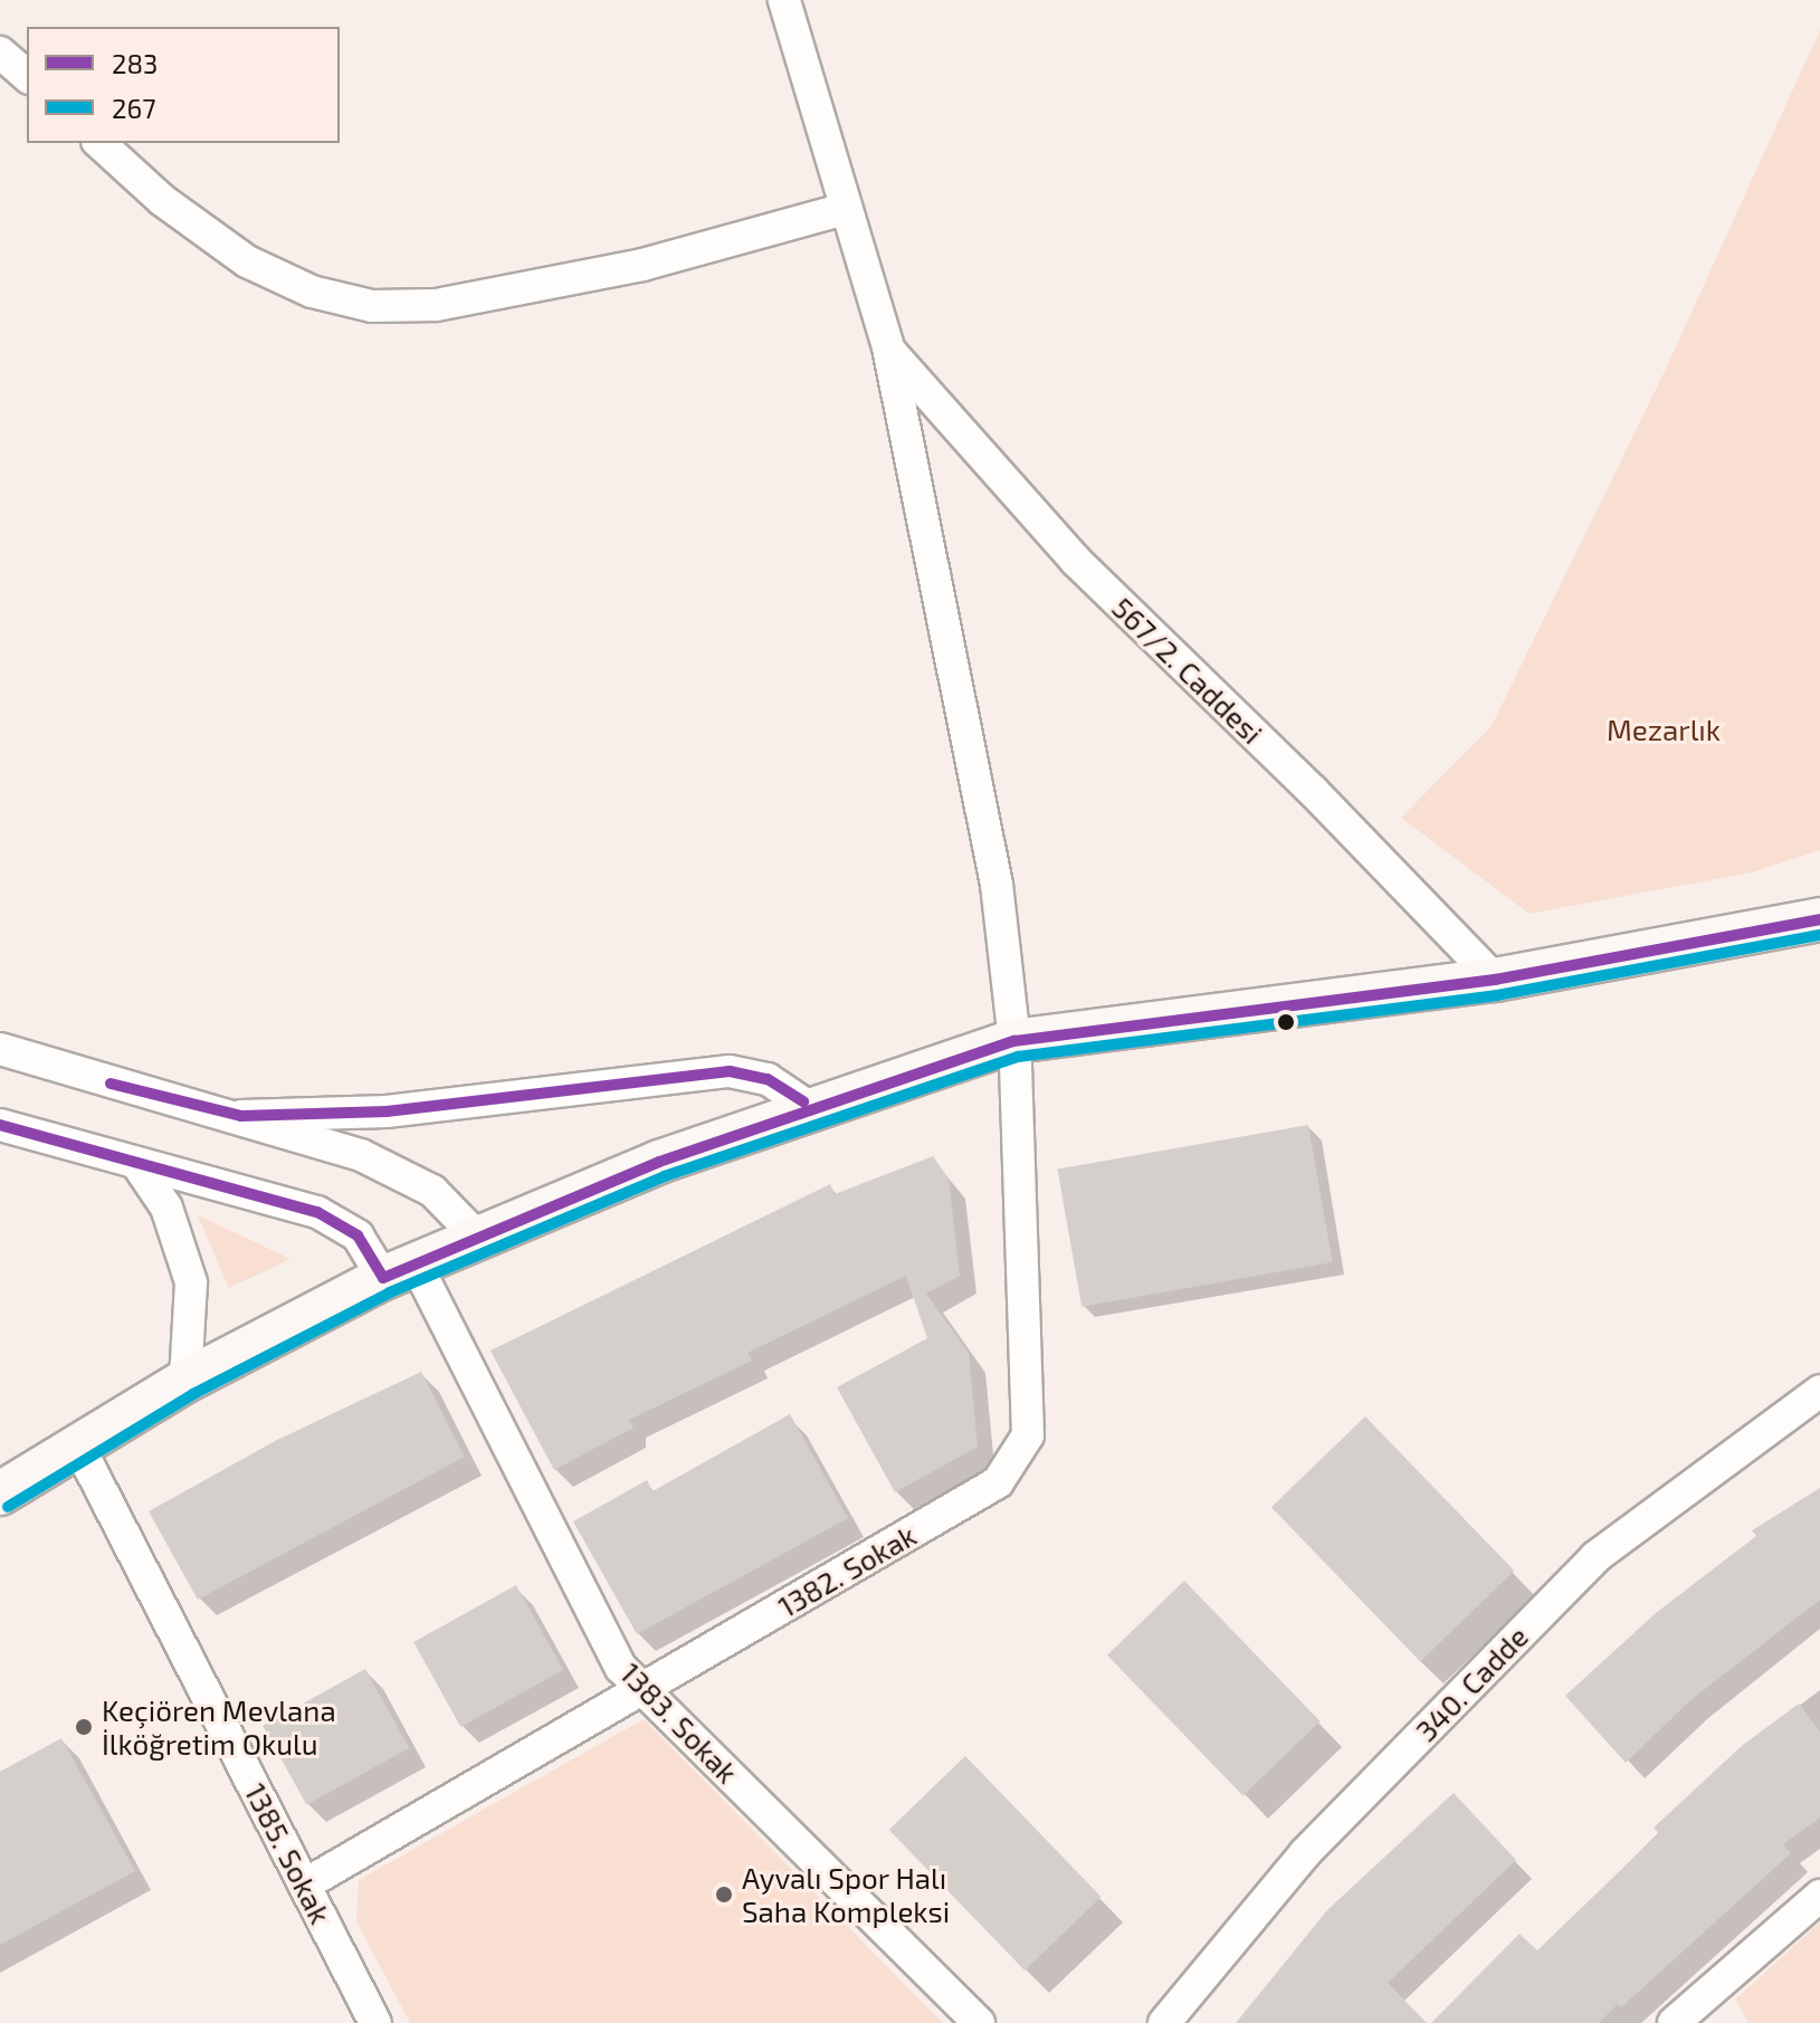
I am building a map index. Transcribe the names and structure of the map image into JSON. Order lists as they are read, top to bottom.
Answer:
{
  "streets": {
    "street": [
      "567/2. Caddesi",
      "1382. Sokak",
      "340. Cadde",
      "1383. Sokak",
      "1385. Sokak"
    ]
  },
  "crossings": [
    ["567/2. Caddesi", "1382. Sokak"],
    ["1382. Sokak", "1383. Sokak"],
    ["1382. Sokak", "1385. Sokak"]
  ],
  "parks": ["Mezarlık"],
  "places": ["Keçiören Mevlana İlköğretim Okulu", "Ayvalı Spor Halı Saha Kompleksi"],
  "lines": ["transit line 283", "transit line 267"],
  "legend": ["283", "267"]
}
